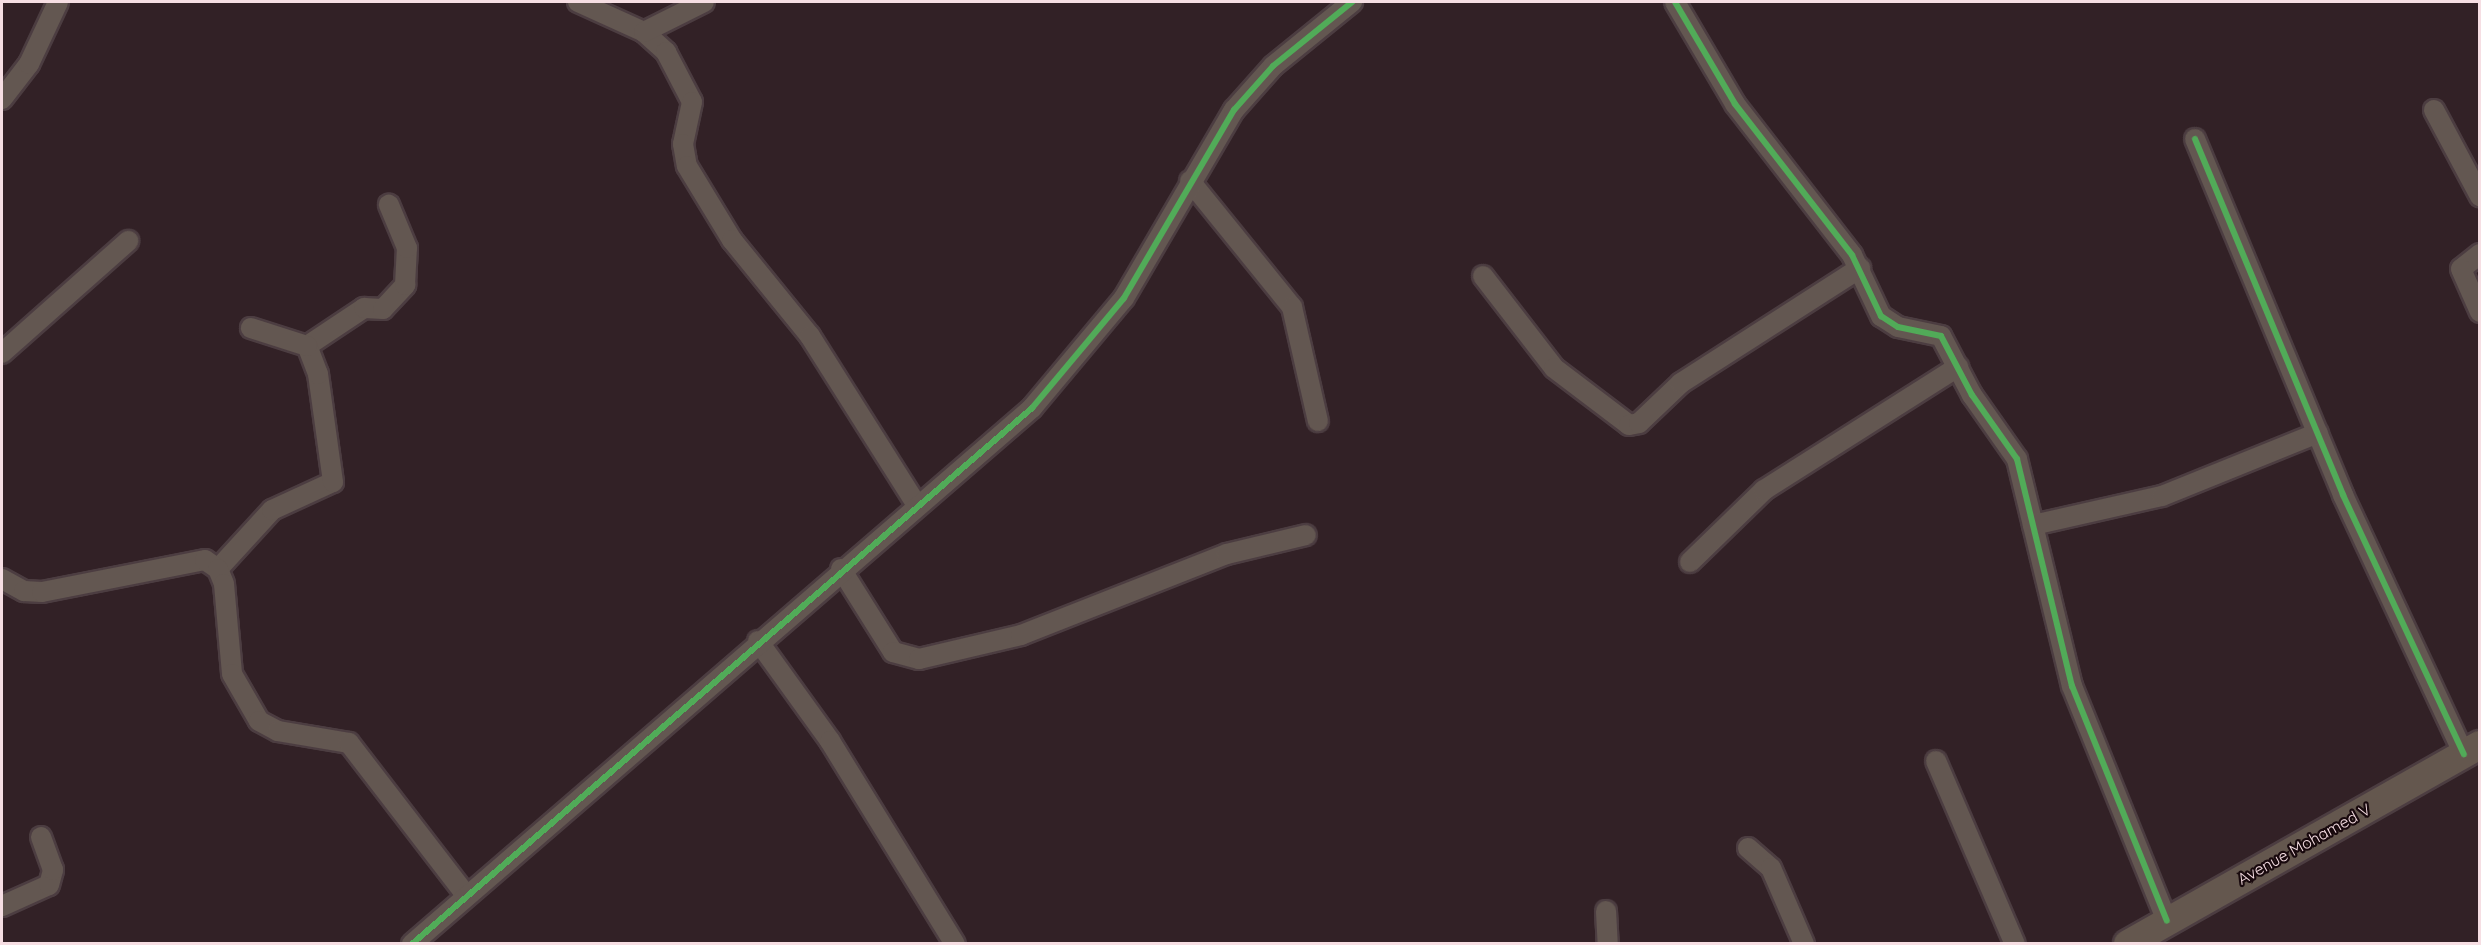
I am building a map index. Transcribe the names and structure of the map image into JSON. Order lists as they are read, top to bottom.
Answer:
{
  "streets": {
    "main road": ["Avenue Mohamed V"]
  }
}
